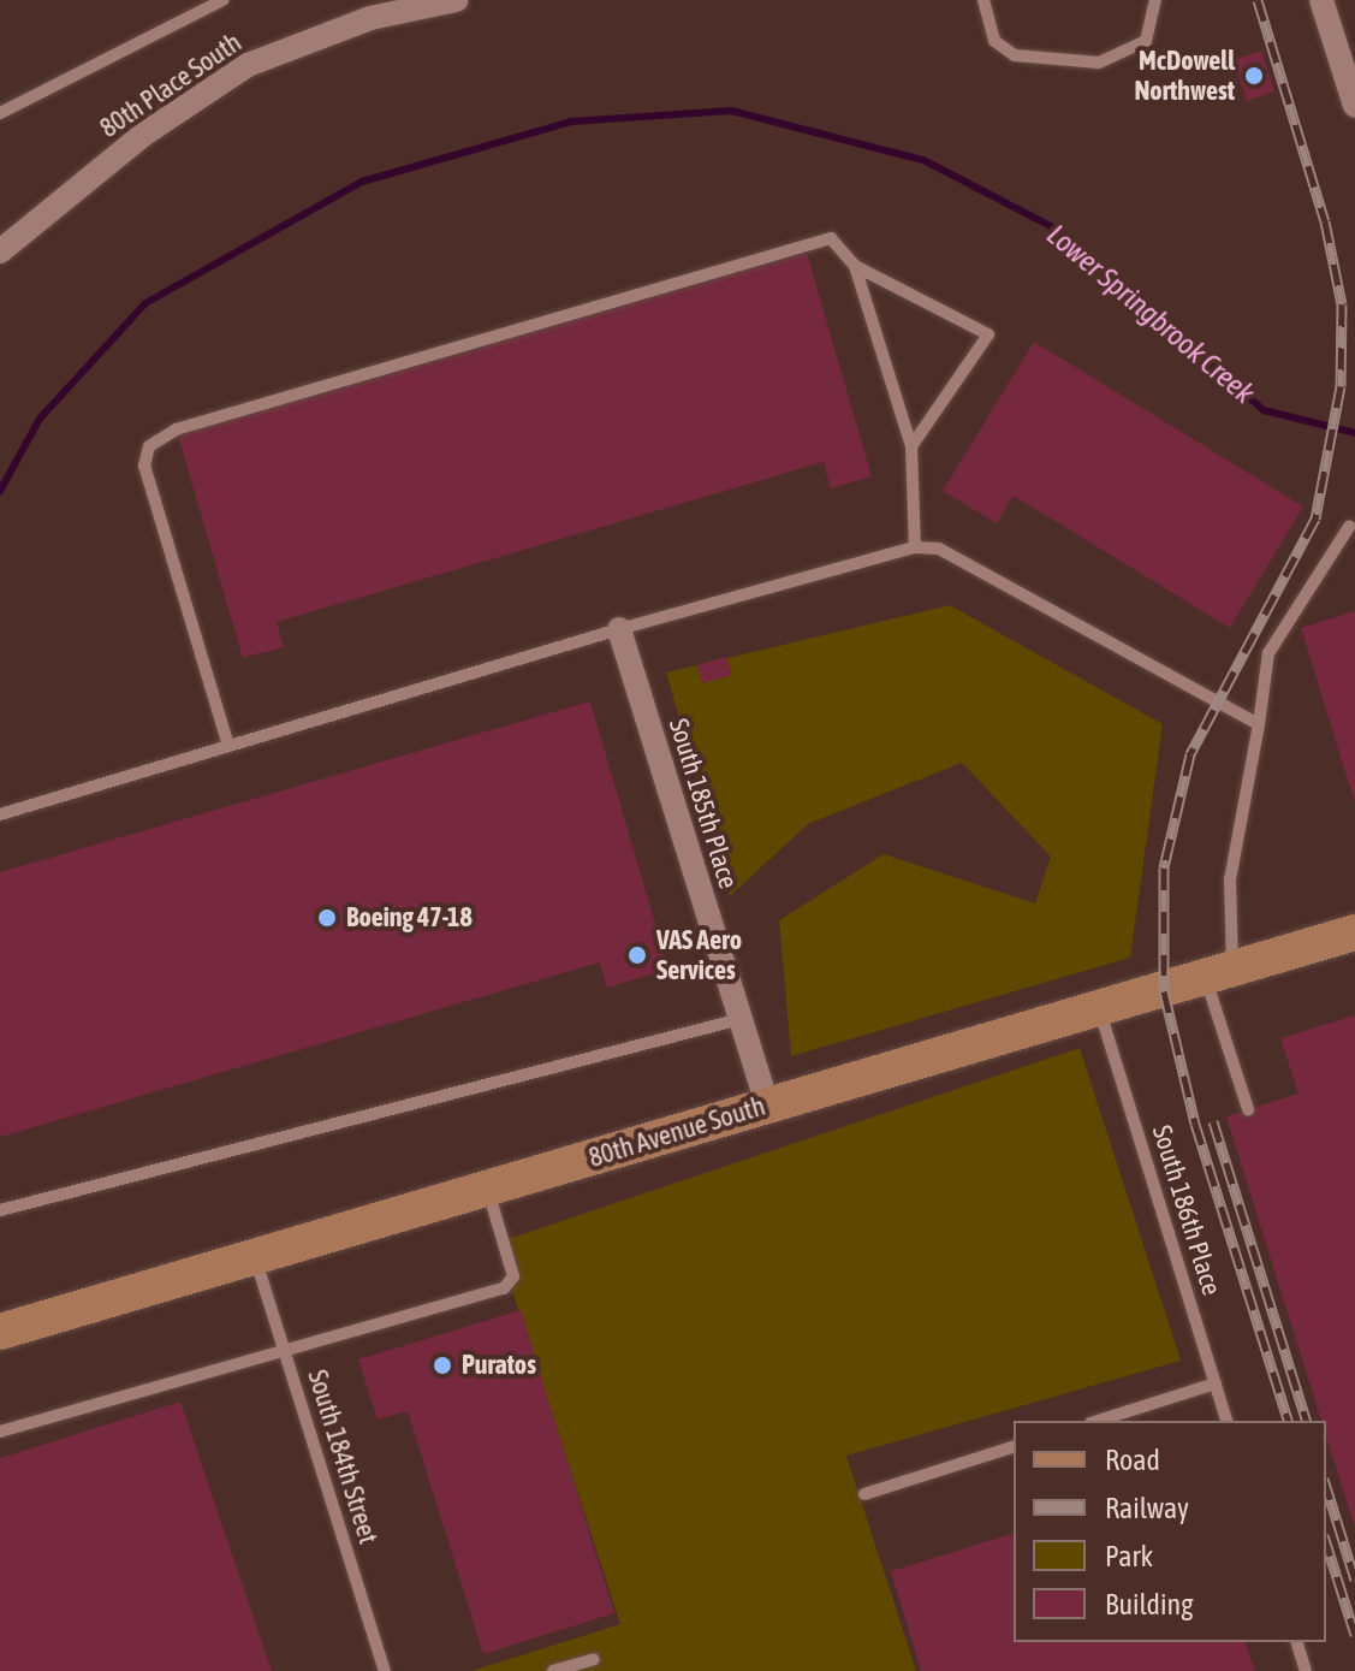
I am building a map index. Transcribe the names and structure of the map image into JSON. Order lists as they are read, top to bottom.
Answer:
{
  "streets": {
    "street": ["80th Place South", "South 185th Place", "80th Avenue South"],
    "lane": ["South 186th Place", "South 184th Street"]
  },
  "crossings": [
    ["South 185th Place", "80th Avenue South"],
    ["80th Avenue South", "South 186th Place"],
    ["80th Avenue South", "South 184th Street"]
  ],
  "water": ["Lower Springbrook Creek"],
  "places": [
    "McDowell Northwest",
    "Boeing 47-18",
    "VAS Aero Services",
    "Puratos"
  ],
  "legend": [
    "Road",
    "Railway",
    "Park",
    "Building"
  ]
}
